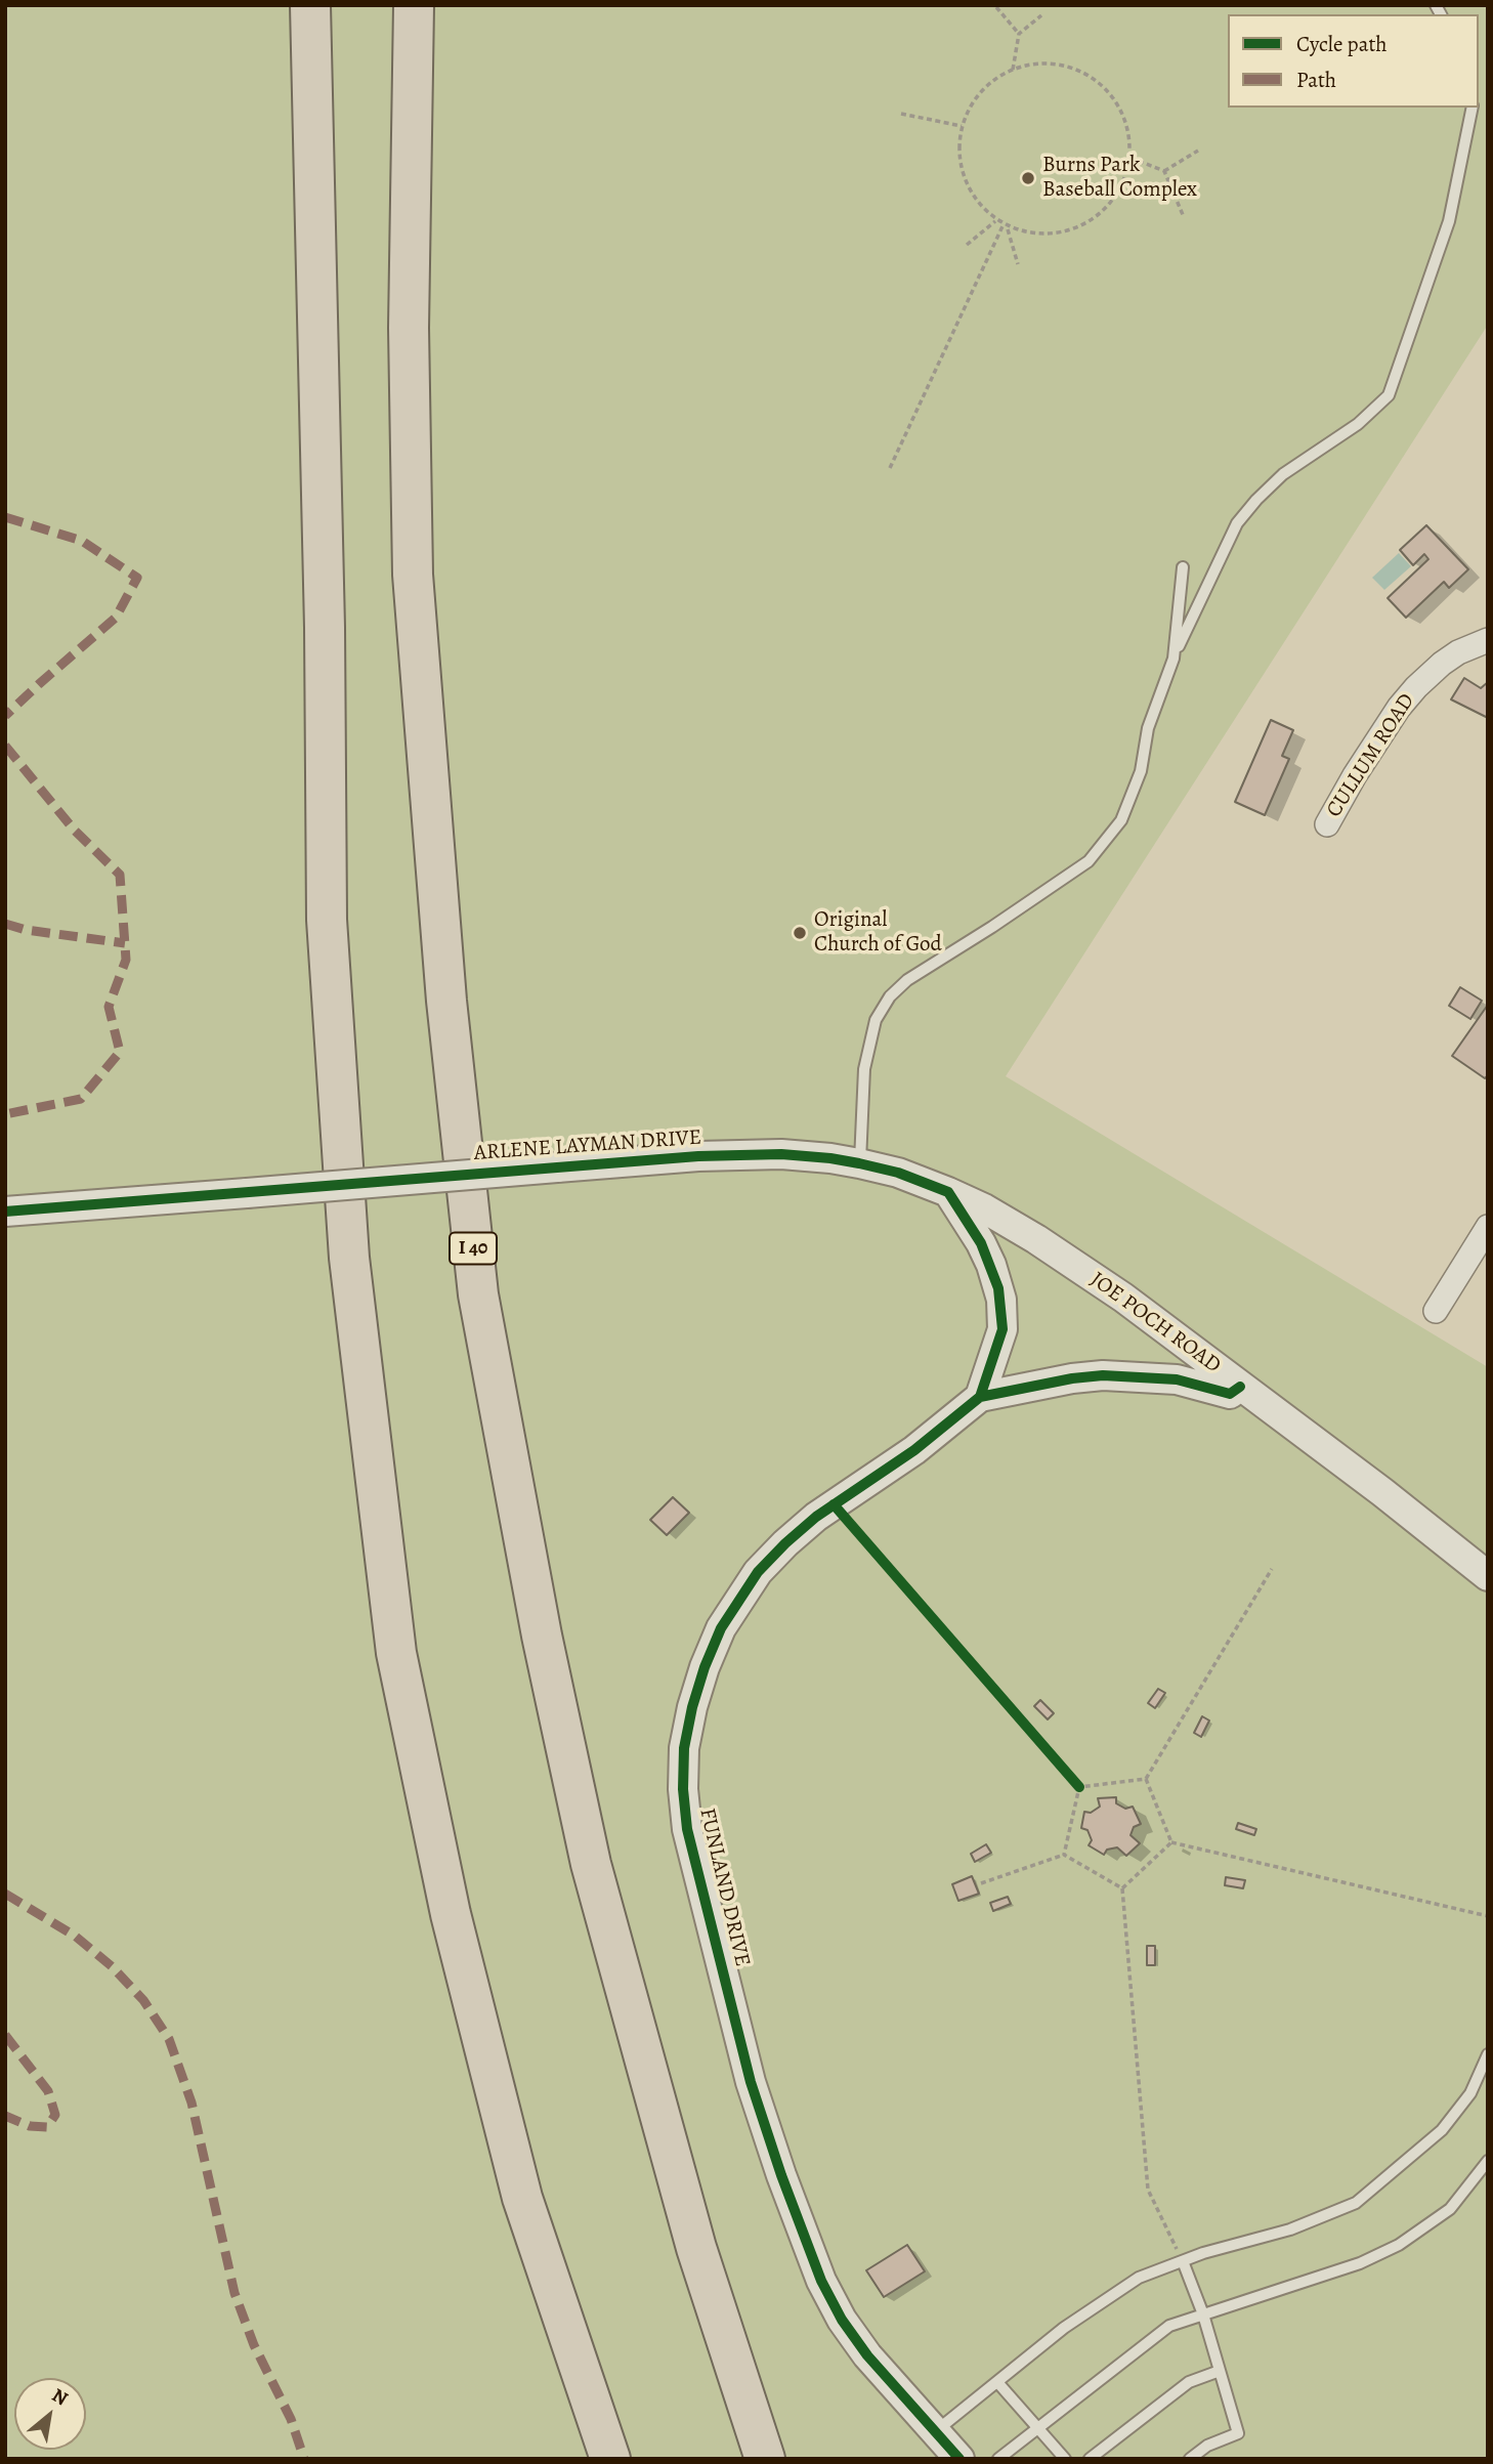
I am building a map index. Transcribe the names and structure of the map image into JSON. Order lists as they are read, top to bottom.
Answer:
{
  "streets": {
    "highway": ["I 40"],
    "street": [
      "CULLUM ROAD",
      "ARLENE LAYMAN DRIVE",
      "JOE POCH ROAD",
      "FUNLAND DRIVE"
    ]
  },
  "crossings": [
    ["ARLENE LAYMAN DRIVE", "JOE POCH ROAD"],
    ["JOE POCH ROAD", "FUNLAND DRIVE"]
  ],
  "places": ["Burns Park Baseball Complex", "Original Church of God"],
  "legend": ["Cycle path", "Path"],
  "north": "top right"
}
